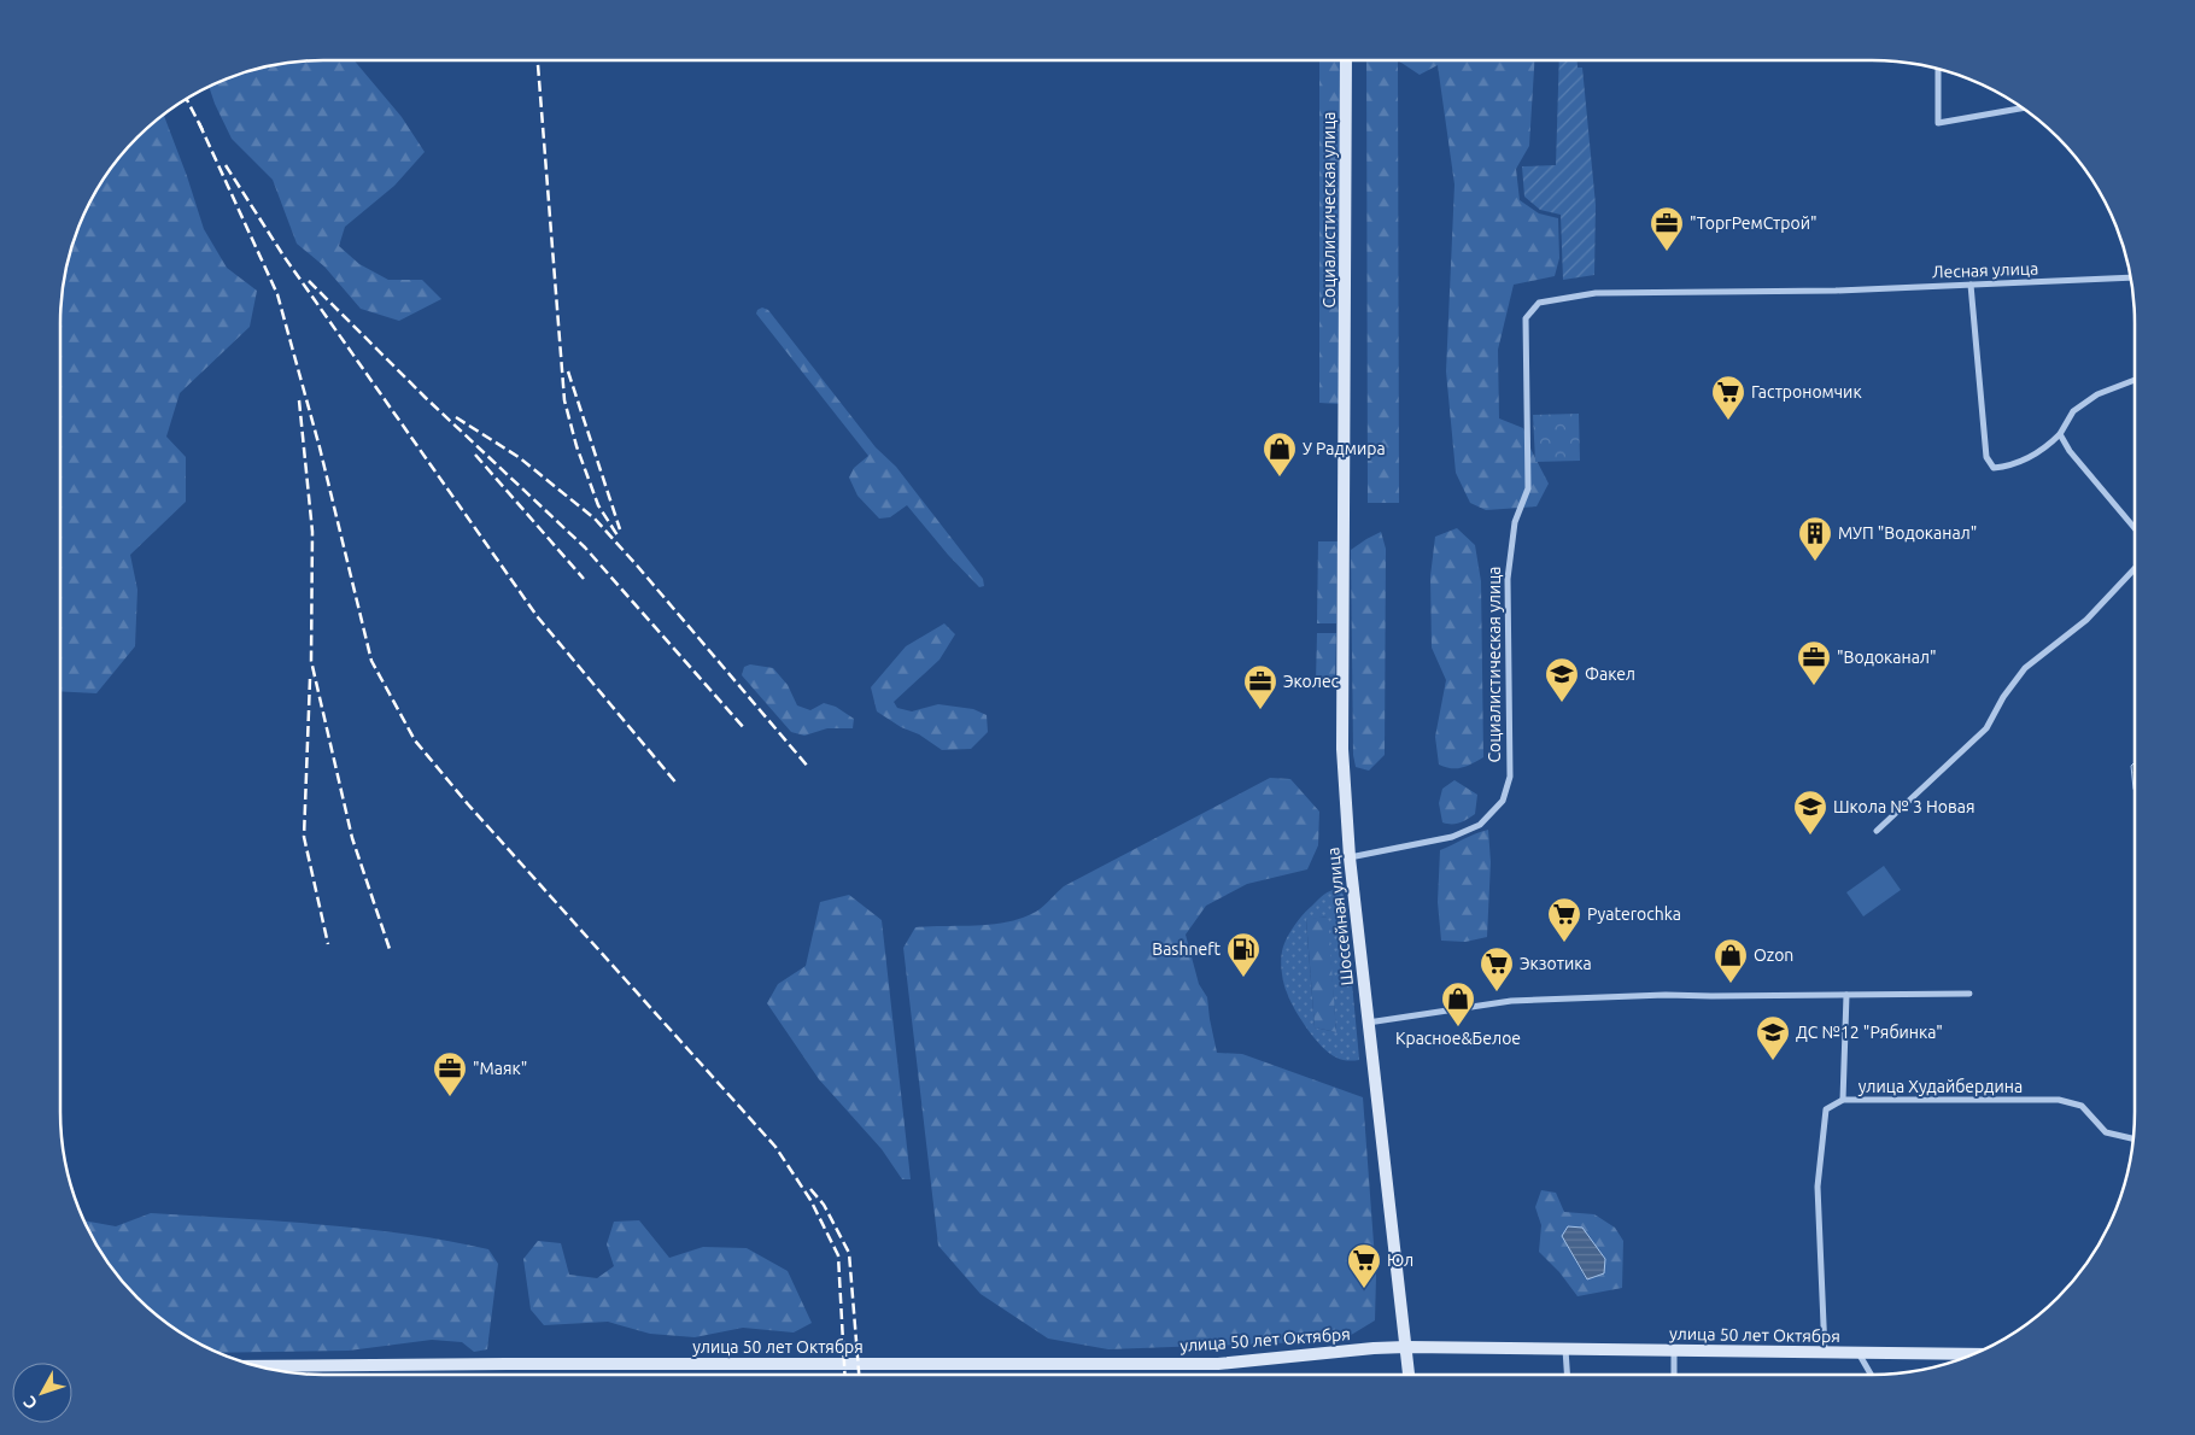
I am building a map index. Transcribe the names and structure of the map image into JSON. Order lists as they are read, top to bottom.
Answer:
{
  "streets": {
    "main road": ["Социалистическая улица", "Шоссейная улица", "улица 50 лет Октября"],
    "street": ["Лесная улица", "улица Худайбердина"]
  },
  "crossings": [
    ["Социалистическая улица", "Лесная улица"],
    ["Социалистическая улица", "Шоссейная улица"],
    ["Шоссейная улица", "улица 50 лет Октября"],
    ["улица Худайбердина", "улица 50 лет Октября"]
  ],
  "places": {
    "office": [
      "\"ТоргРемСтрой\"",
      "\"Водоканал\"",
      "Эколес",
      "\"Маяк\""
    ],
    "supermarket": [
      "Гастрономчик",
      "Pyaterochka",
      "Экзотика",
      "Юл"
    ],
    "shop": ["У Радмира", "Ozon", "Красное&Белое"],
    "building": ["МУП \"Водоканал\""],
    "school or university": ["Факел", "Школа № 3 Новая", "ДС №12 \"Рябинка\""],
    "fuel station": ["Bashneft"]
  },
  "north": "bottom left"
}
